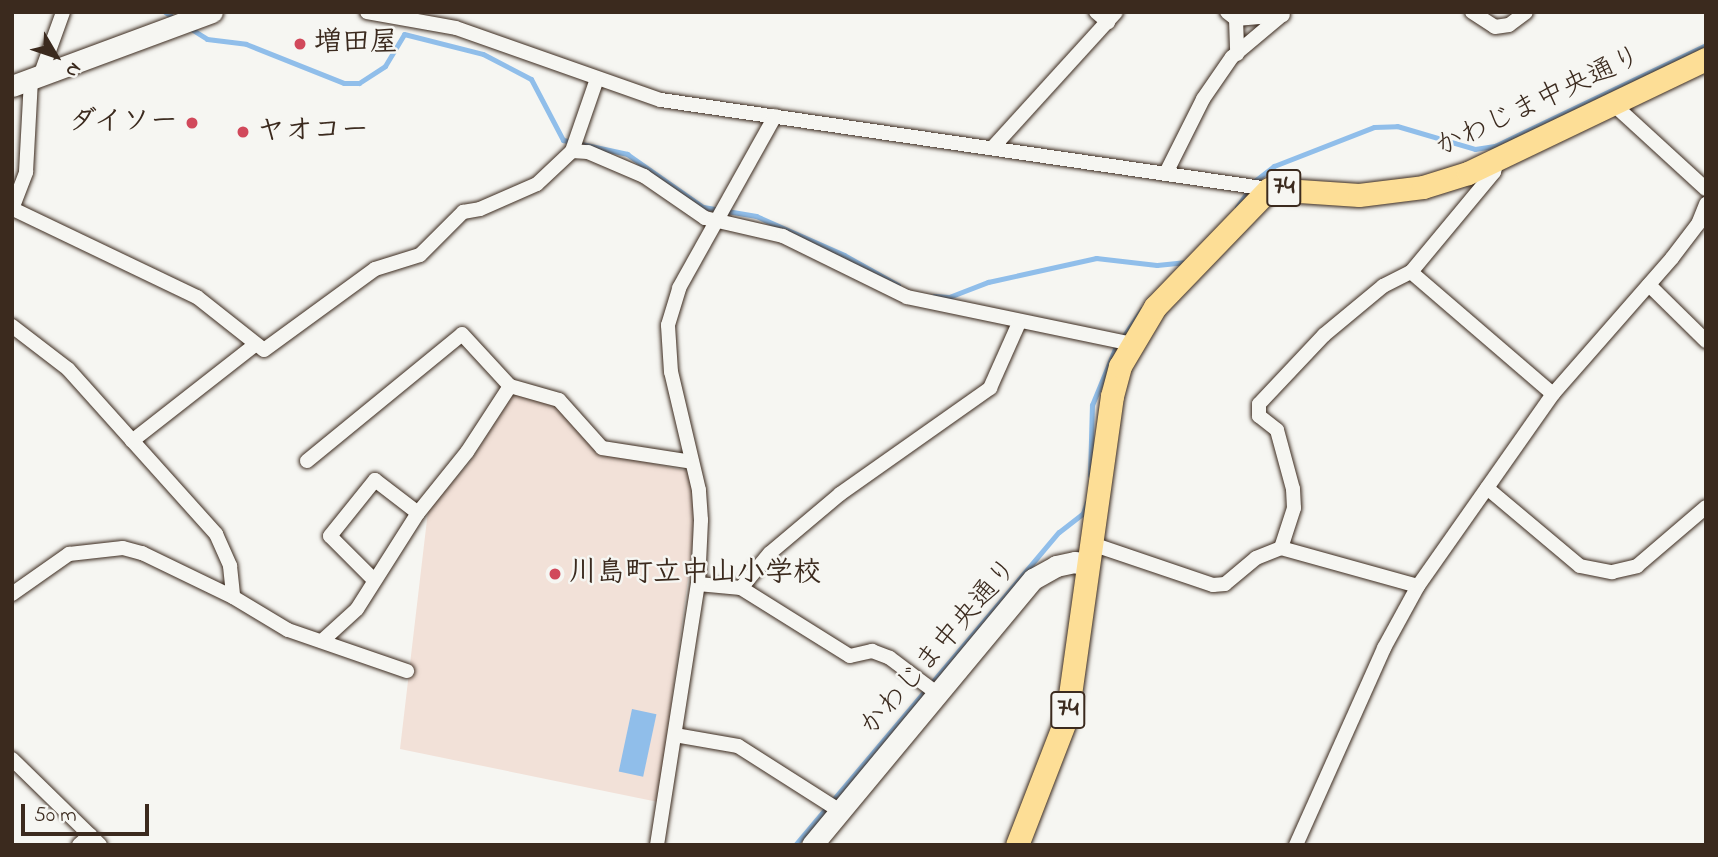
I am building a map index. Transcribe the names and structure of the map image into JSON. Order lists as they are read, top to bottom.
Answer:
{
  "streets": {
    "main road": ["かわじま中央通り", "74"]
  },
  "crossings": [
    ["かわじま中央通り", "74"]
  ],
  "places": [
    "増田屋",
    "ダイソー",
    "ヤオコー",
    "川島町立中山小学校"
  ],
  "scale_bar": "50 m",
  "north": "bottom right"
}
